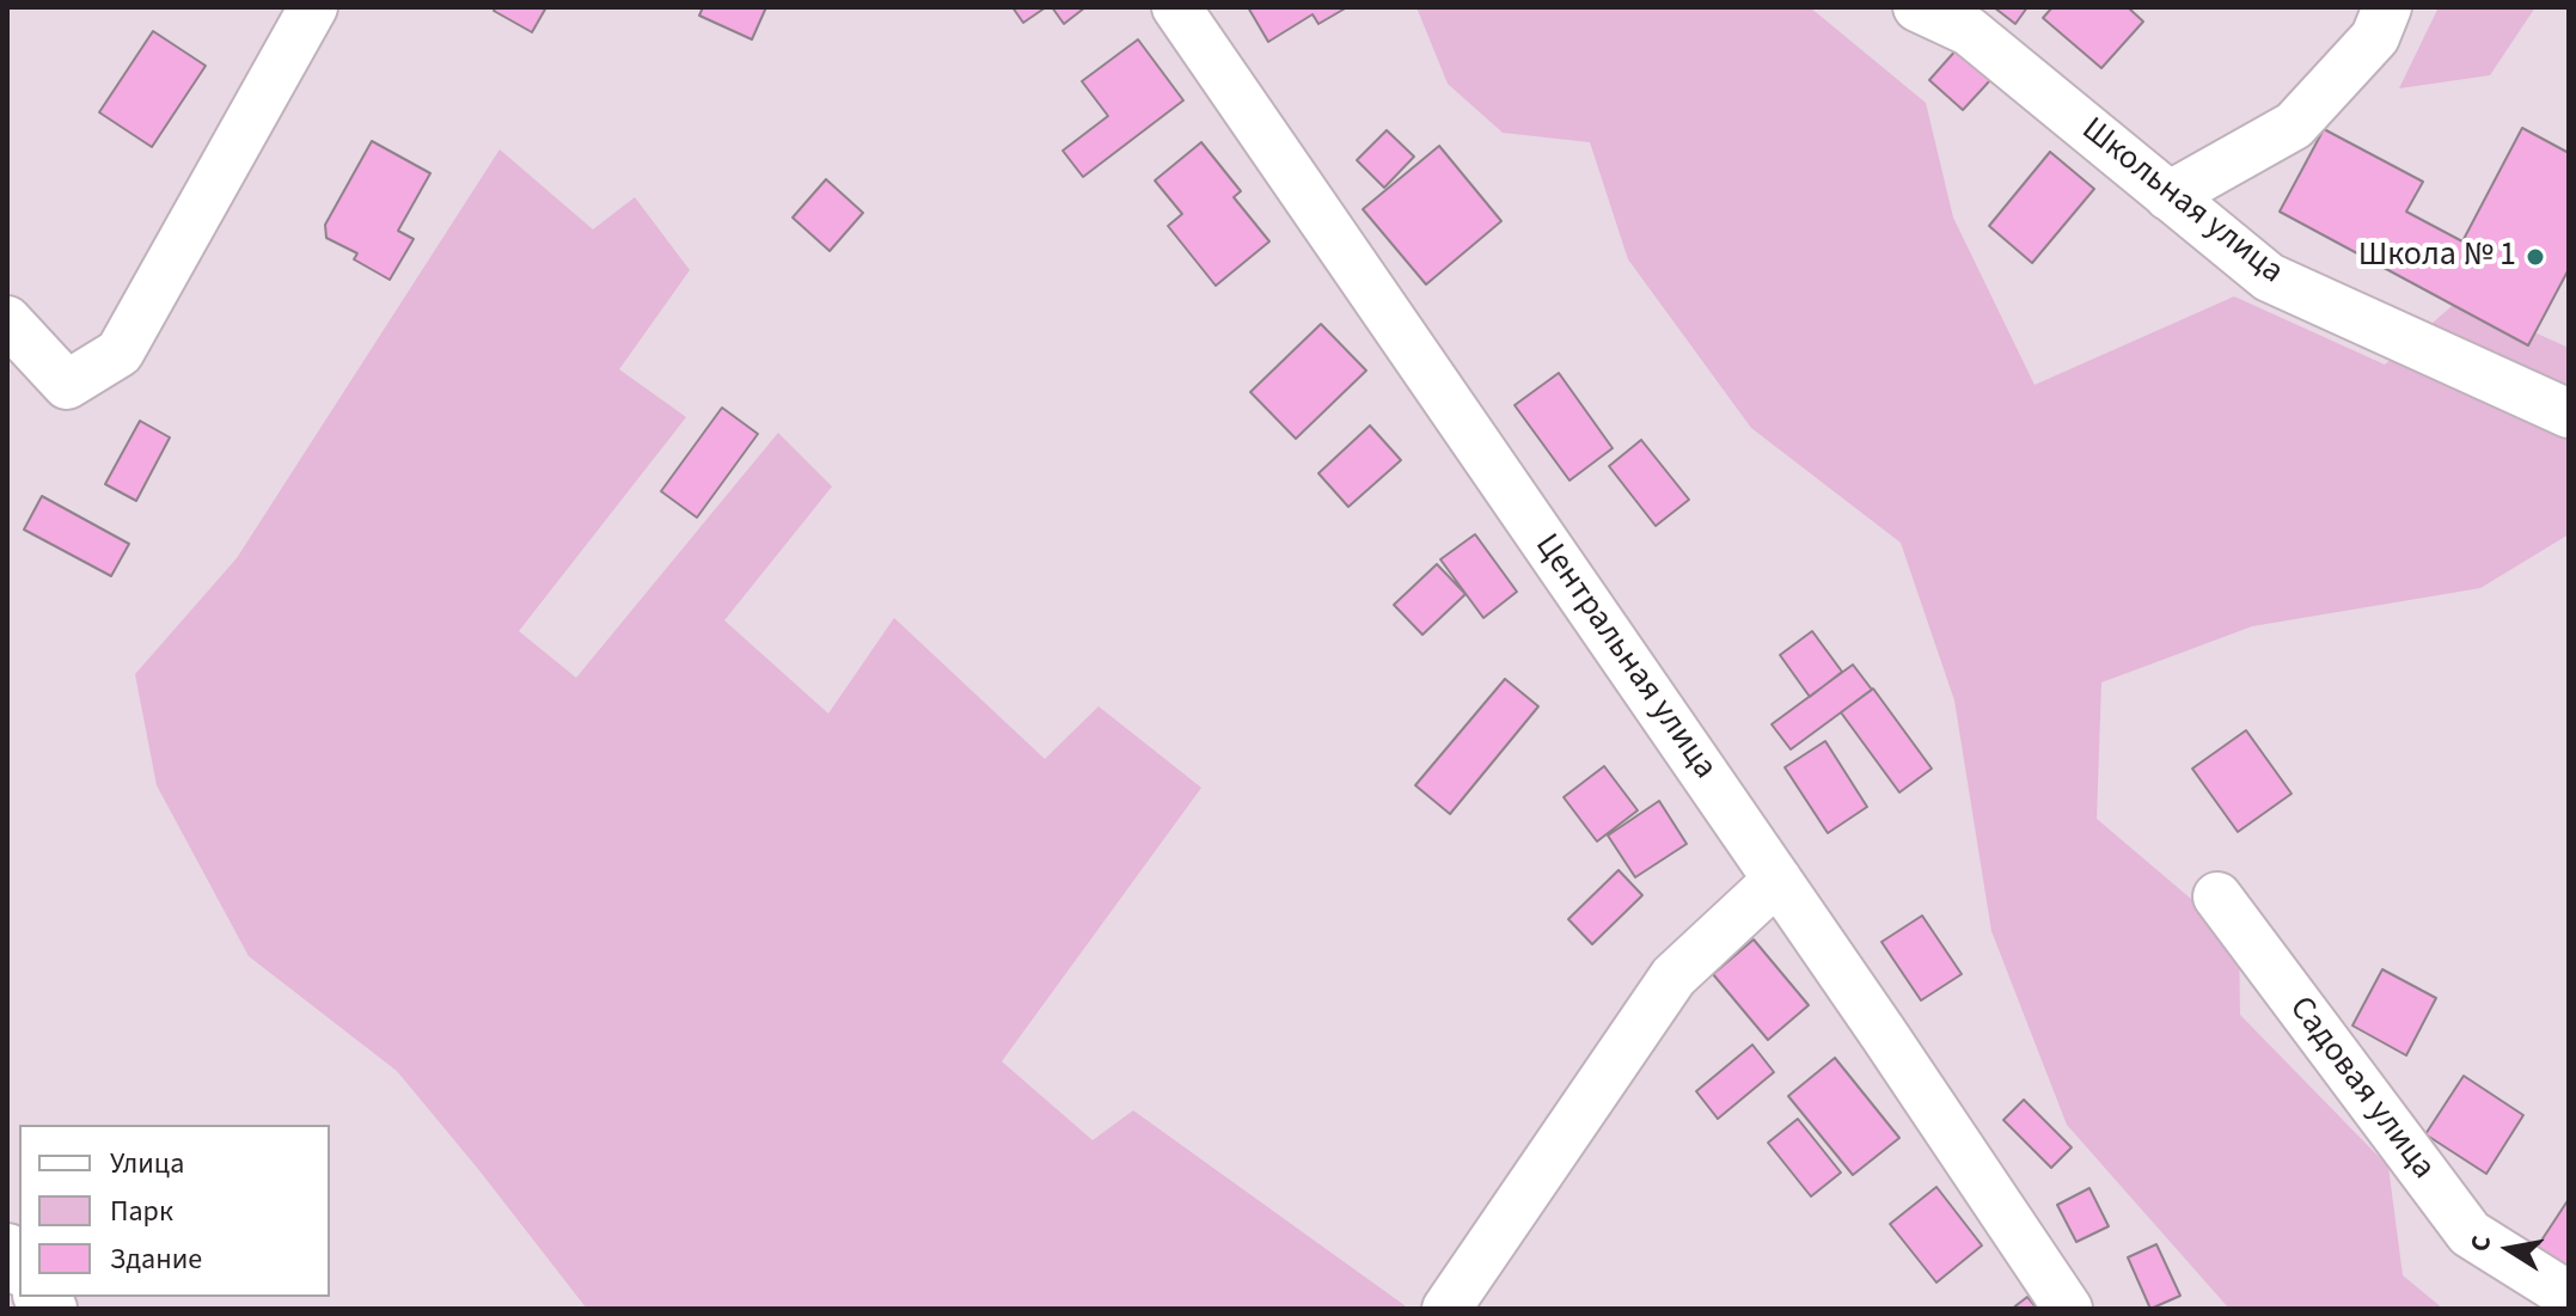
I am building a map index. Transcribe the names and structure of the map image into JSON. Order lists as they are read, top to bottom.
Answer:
{
  "streets": {
    "street": ["Школьная улица", "Центральная улица", "Садовая улица"]
  },
  "places": ["Школа № 1"],
  "legend": ["Улица", "Парк", "Здание"],
  "north": "left"
}
